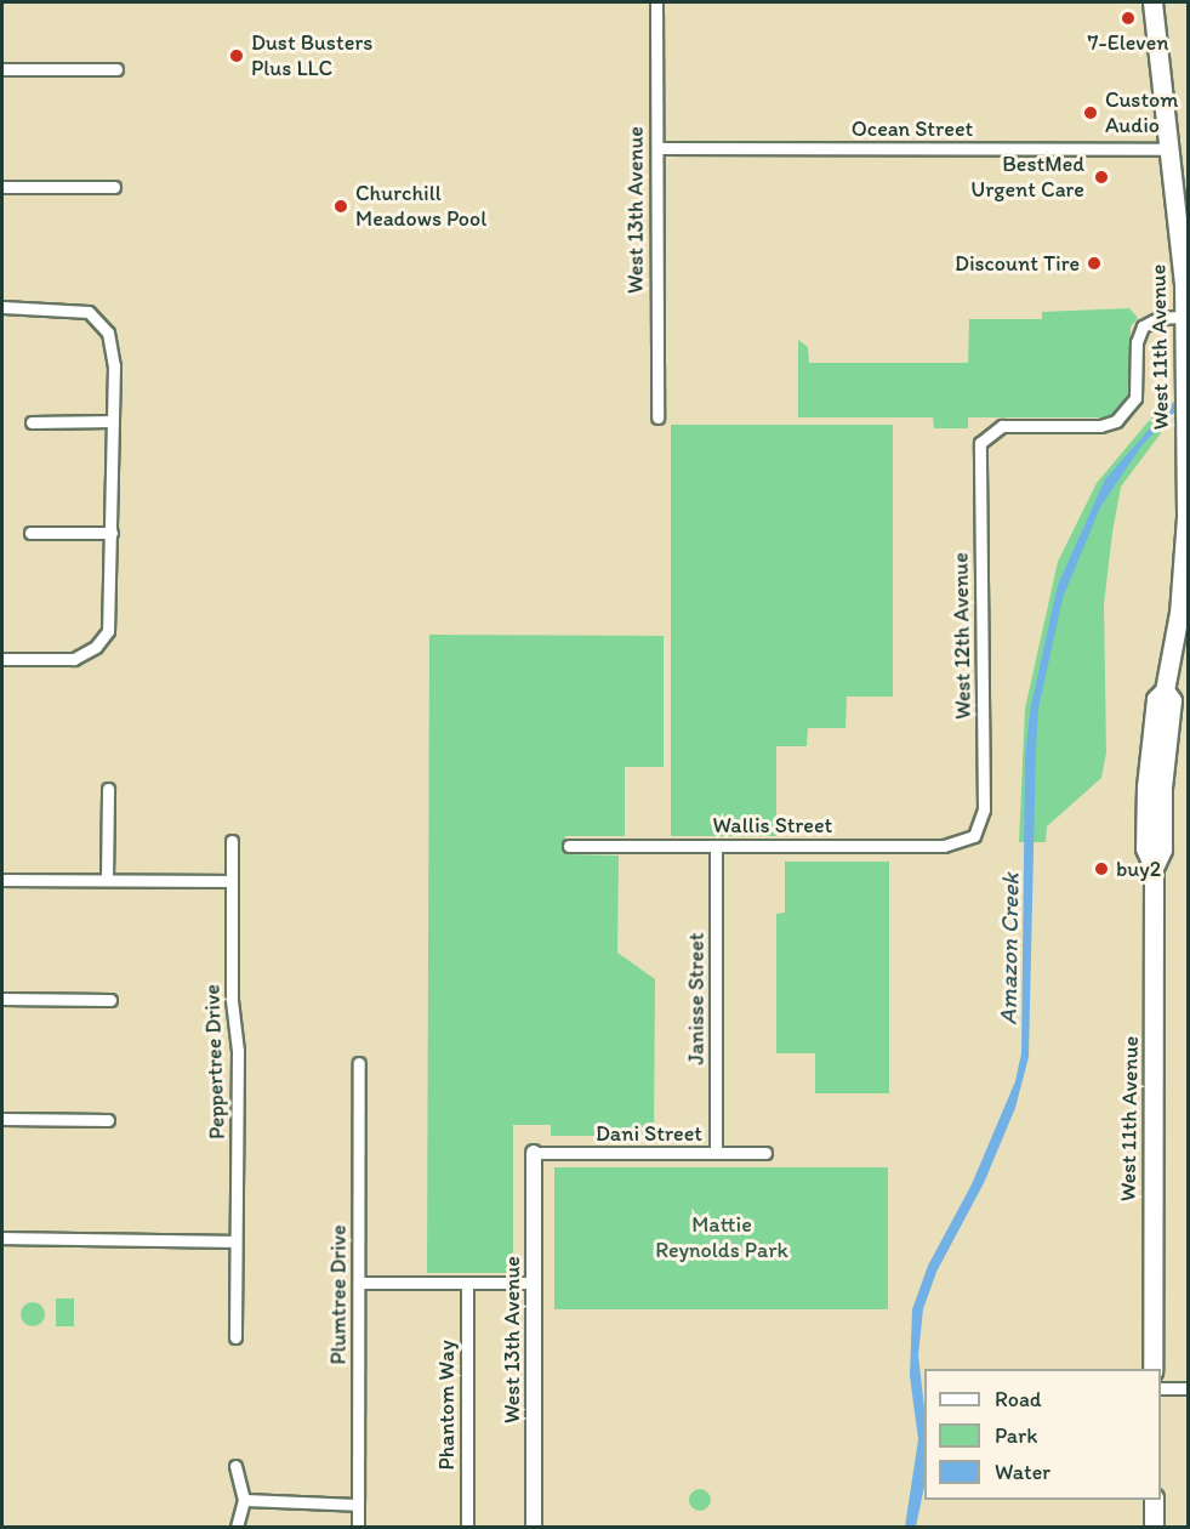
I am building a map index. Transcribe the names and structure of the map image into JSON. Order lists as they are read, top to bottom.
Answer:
{
  "streets": {
    "main road": ["West 11th Avenue"],
    "street": [
      "Ocean Street",
      "West 13th Avenue",
      "West 12th Avenue",
      "Wallis Street",
      "Janisse Street",
      "Peppertree Drive",
      "Dani Street",
      "Plumtree Drive",
      "Phantom Way"
    ]
  },
  "crossings": [
    ["Ocean Street", "West 13th Avenue"],
    ["Ocean Street", "West 11th Avenue"],
    ["West 13th Avenue", "Dani Street"],
    ["West 11th Avenue", "West 12th Avenue"],
    ["West 12th Avenue", "Wallis Street"],
    ["Wallis Street", "Janisse Street"],
    ["Janisse Street", "Dani Street"]
  ],
  "water": ["Amazon Creek"],
  "parks": ["Mattie Reynolds Park"],
  "places": [
    "7-Eleven",
    "Dust Busters Plus LLC",
    "Custom Audio",
    "BestMed Urgent Care",
    "Churchill Meadows Pool",
    "Discount Tire",
    "buy2"
  ],
  "legend": ["Road", "Park", "Water"]
}
